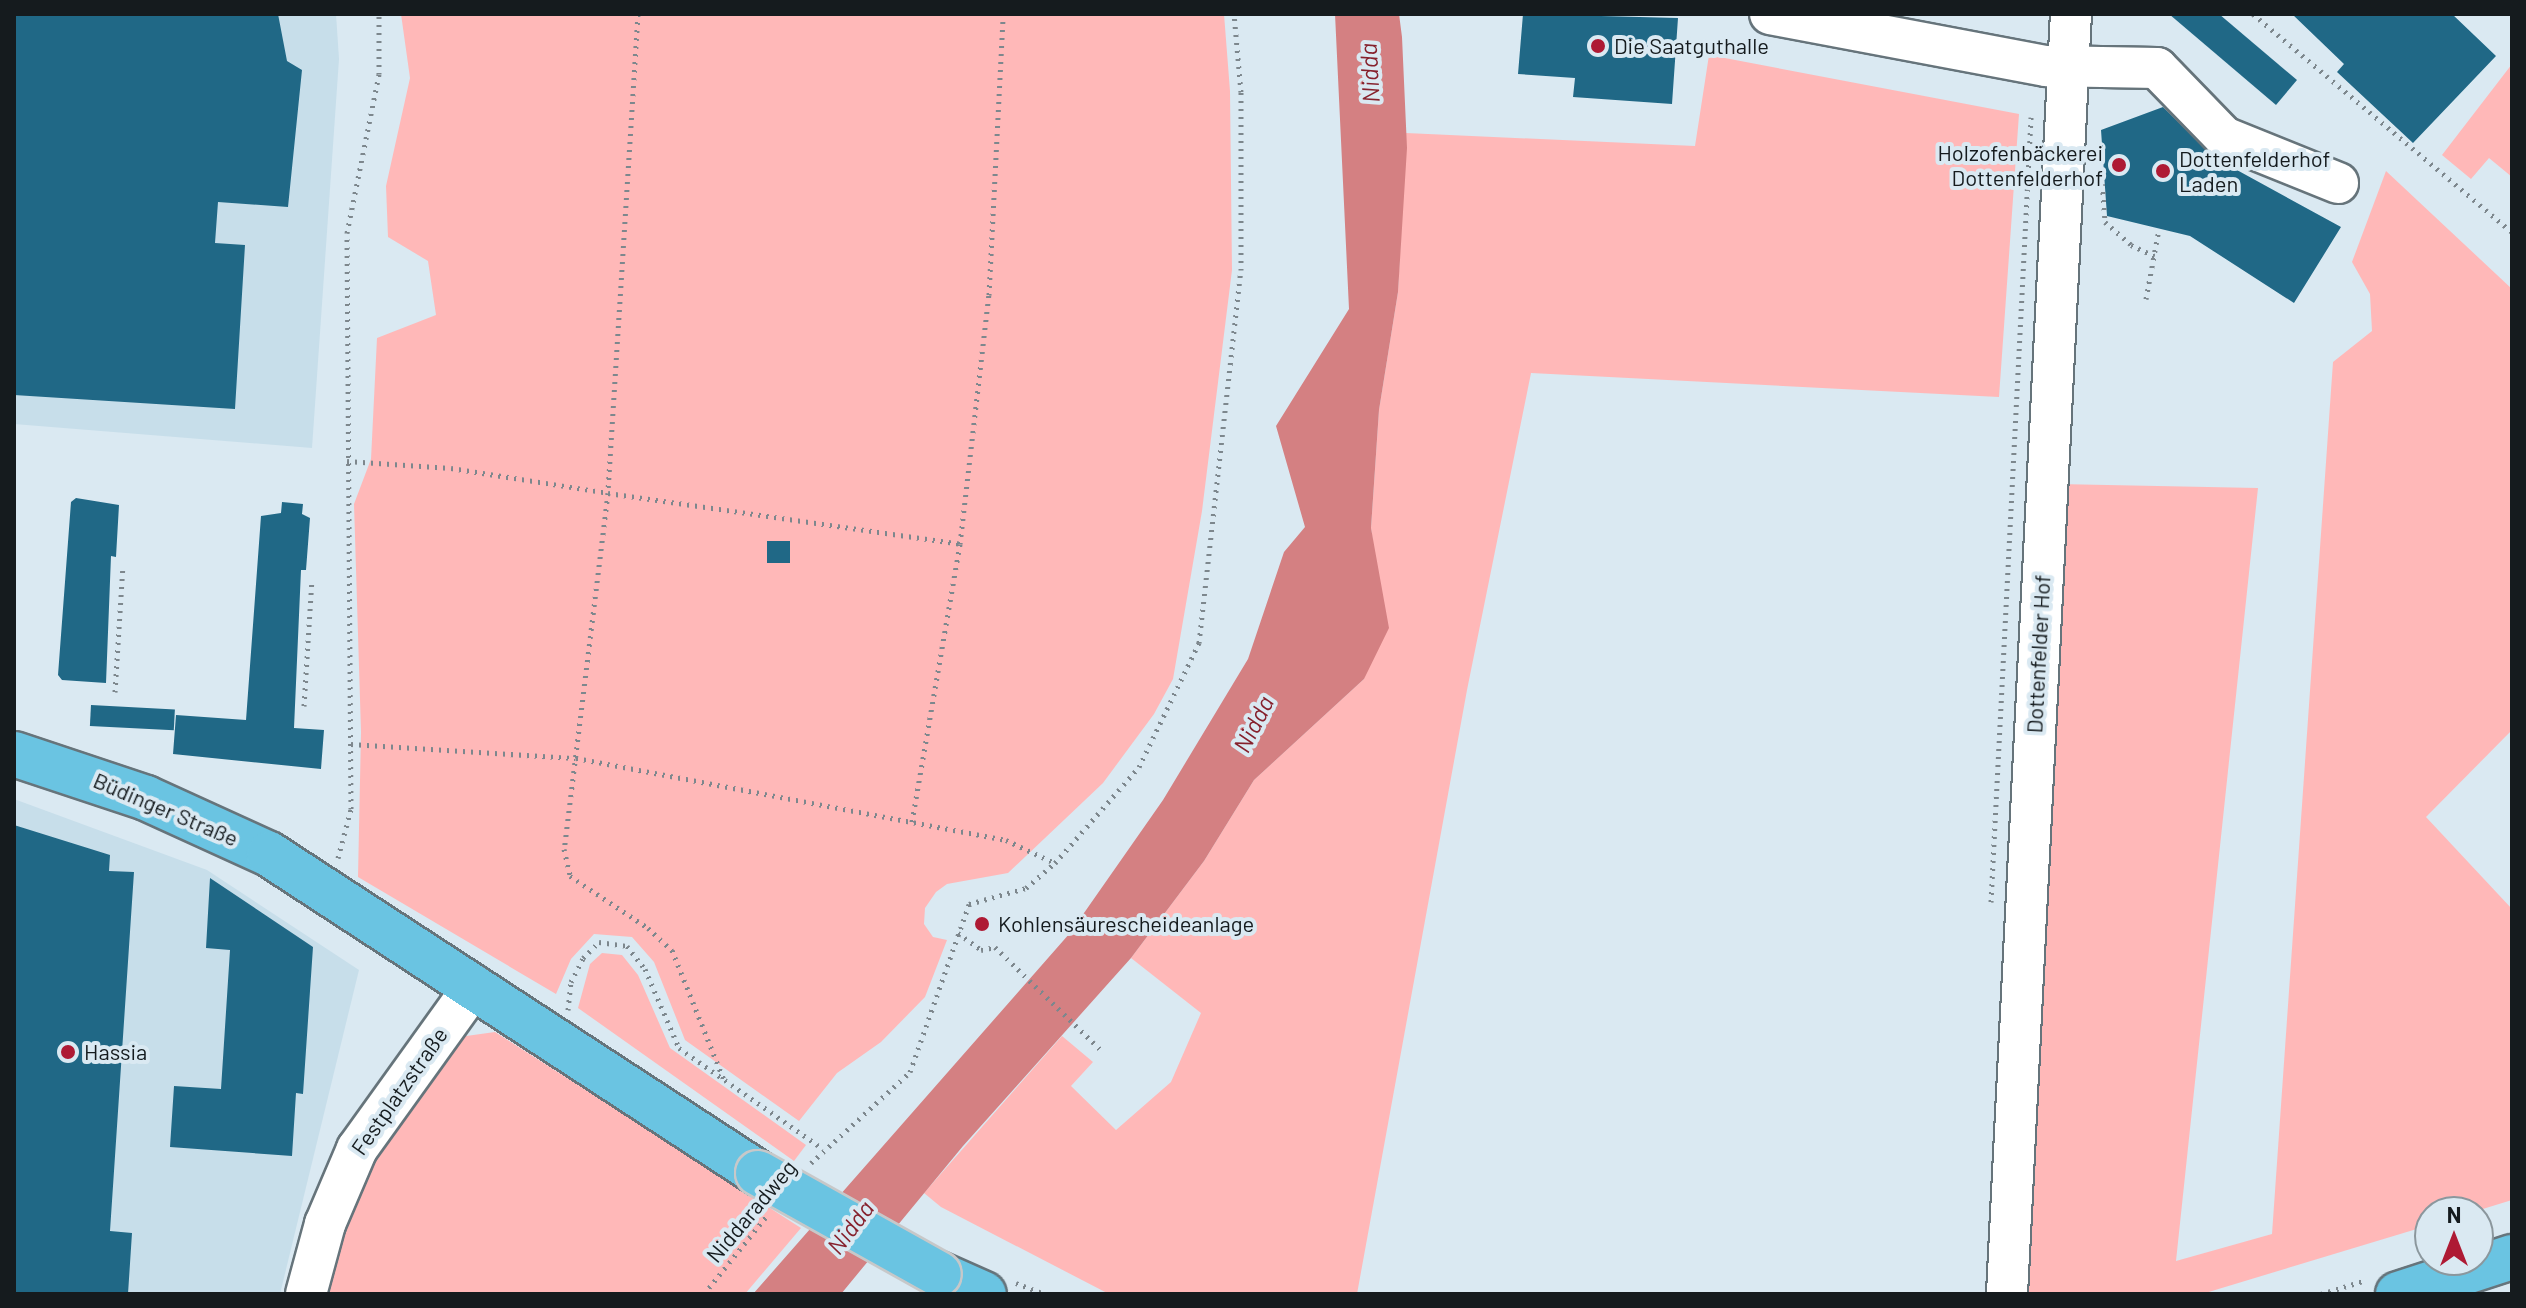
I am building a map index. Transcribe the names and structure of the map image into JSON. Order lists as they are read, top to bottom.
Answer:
{
  "streets": {
    "main road": ["Büdinger Straße"],
    "street": ["Dottenfelder Hof", "Festplatzstraße"],
    "path": ["Niddaradweg"]
  },
  "crossings": [
    ["Büdinger Straße", "Festplatzstraße"],
    ["Büdinger Straße", "Niddaradweg"]
  ],
  "water": ["Nidda"],
  "places": [
    "Die Saatguthalle",
    "Holzofenbäckerei Dottenfelderhof",
    "Dottenfelderhof Laden",
    "Kohlensäurescheideanlage",
    "Hassia"
  ],
  "north": "top"
}
